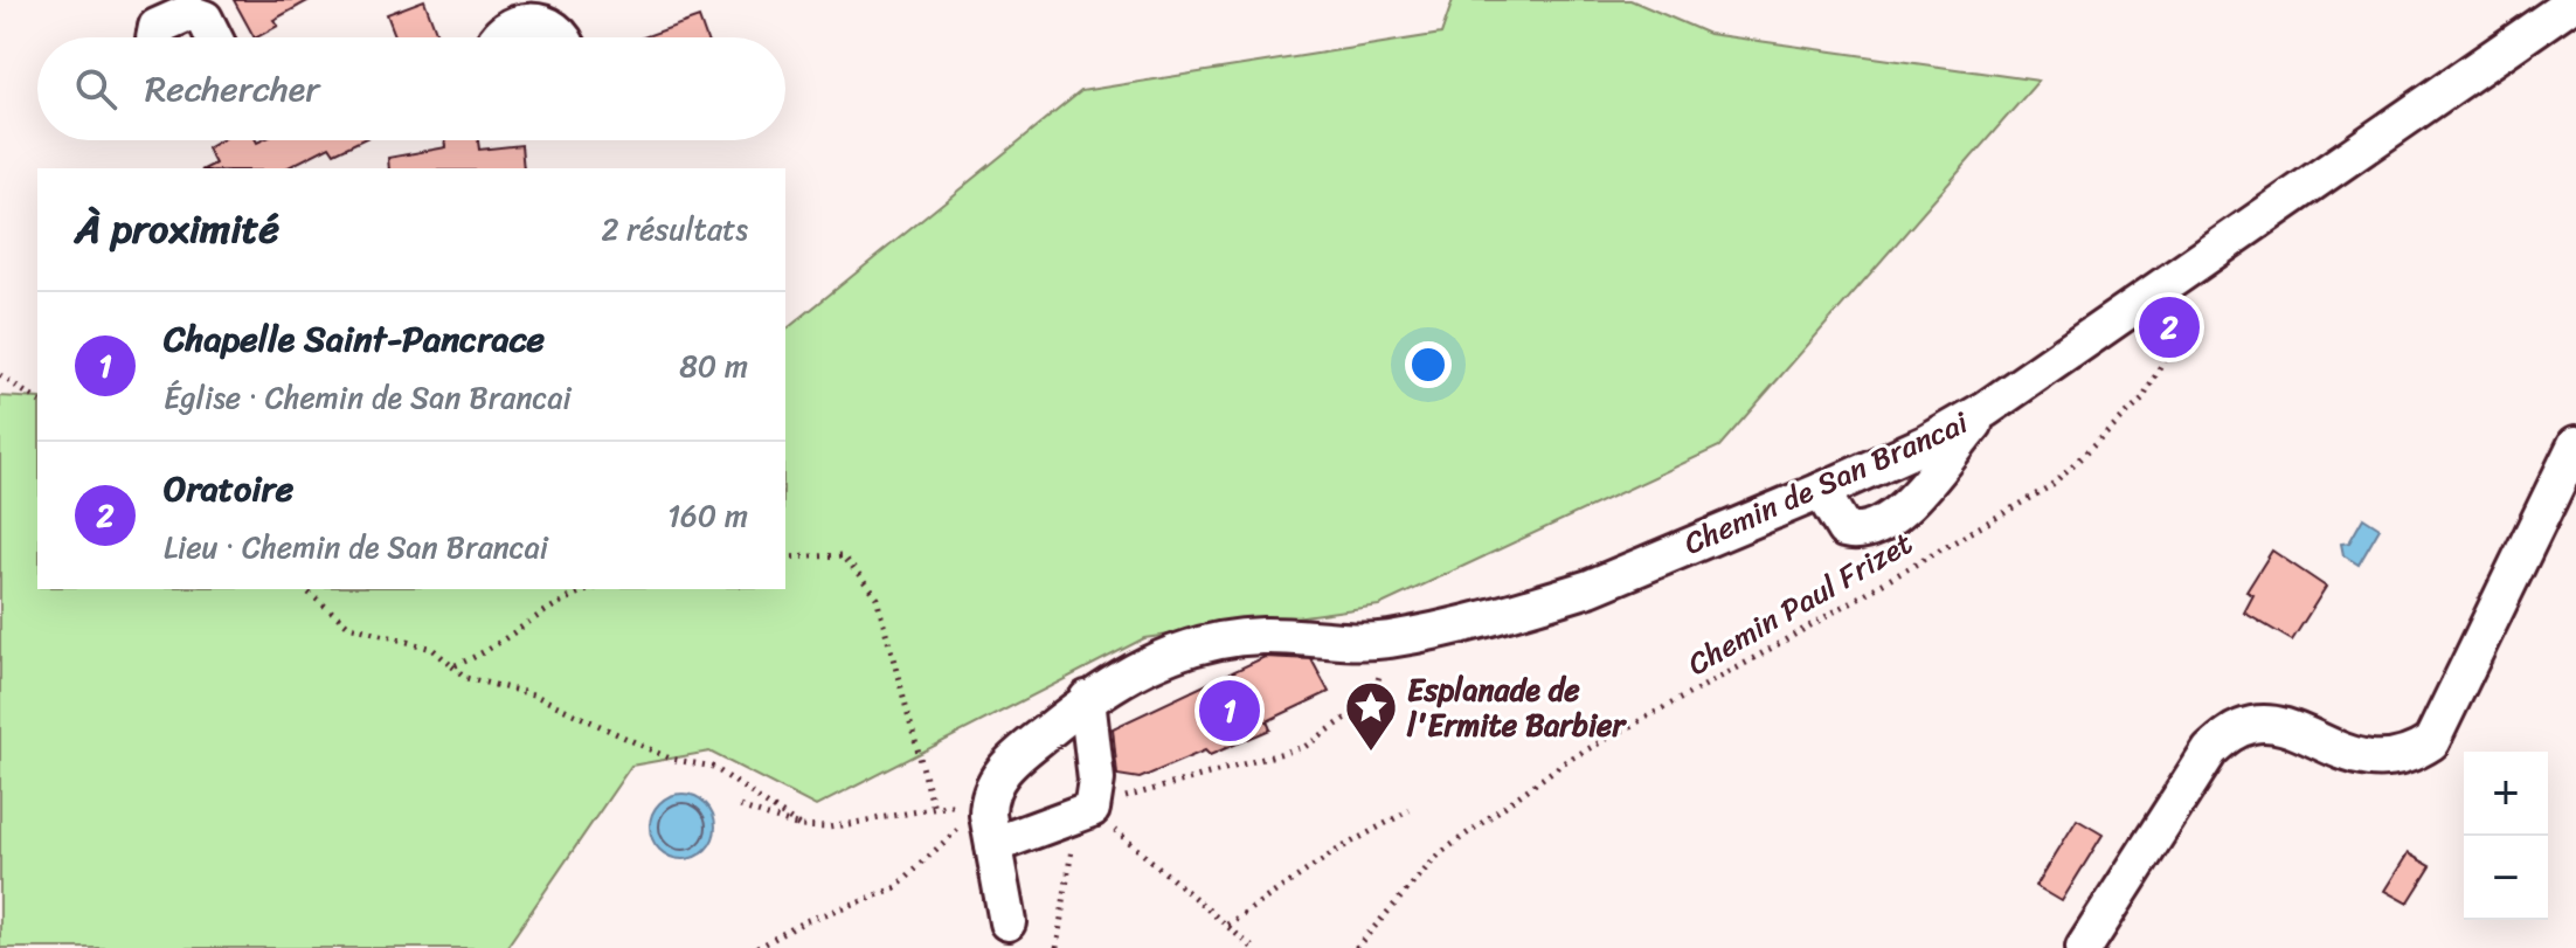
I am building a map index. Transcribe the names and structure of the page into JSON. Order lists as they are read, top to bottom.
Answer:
{
  "streets": {
    "street": ["Chemin de San Brancai"],
    "path": ["Chemin Paul Frizet"]
  },
  "crossings": [
    ["Chemin de San Brancai", "Chemin Paul Frizet"]
  ],
  "places": {
    "place": ["Esplanade de l'Ermite Barbier"]
  },
  "page": {
    "search": "Rechercher",
    "heading": ["À proximité", "2 résultats"],
    "list": [
      {
        "mark": "1",
        "name": "Chapelle Saint-Pancrace",
        "note": "Église · Chemin de San Brancai",
        "value": "80 m"
      },
      {
        "mark": "2",
        "name": "Oratoire",
        "note": "Lieu · Chemin de San Brancai",
        "value": "160 m"
      }
    ],
    "pins": ["2", "1"],
    "map_buttons": ["+", "−"]
  }
}
